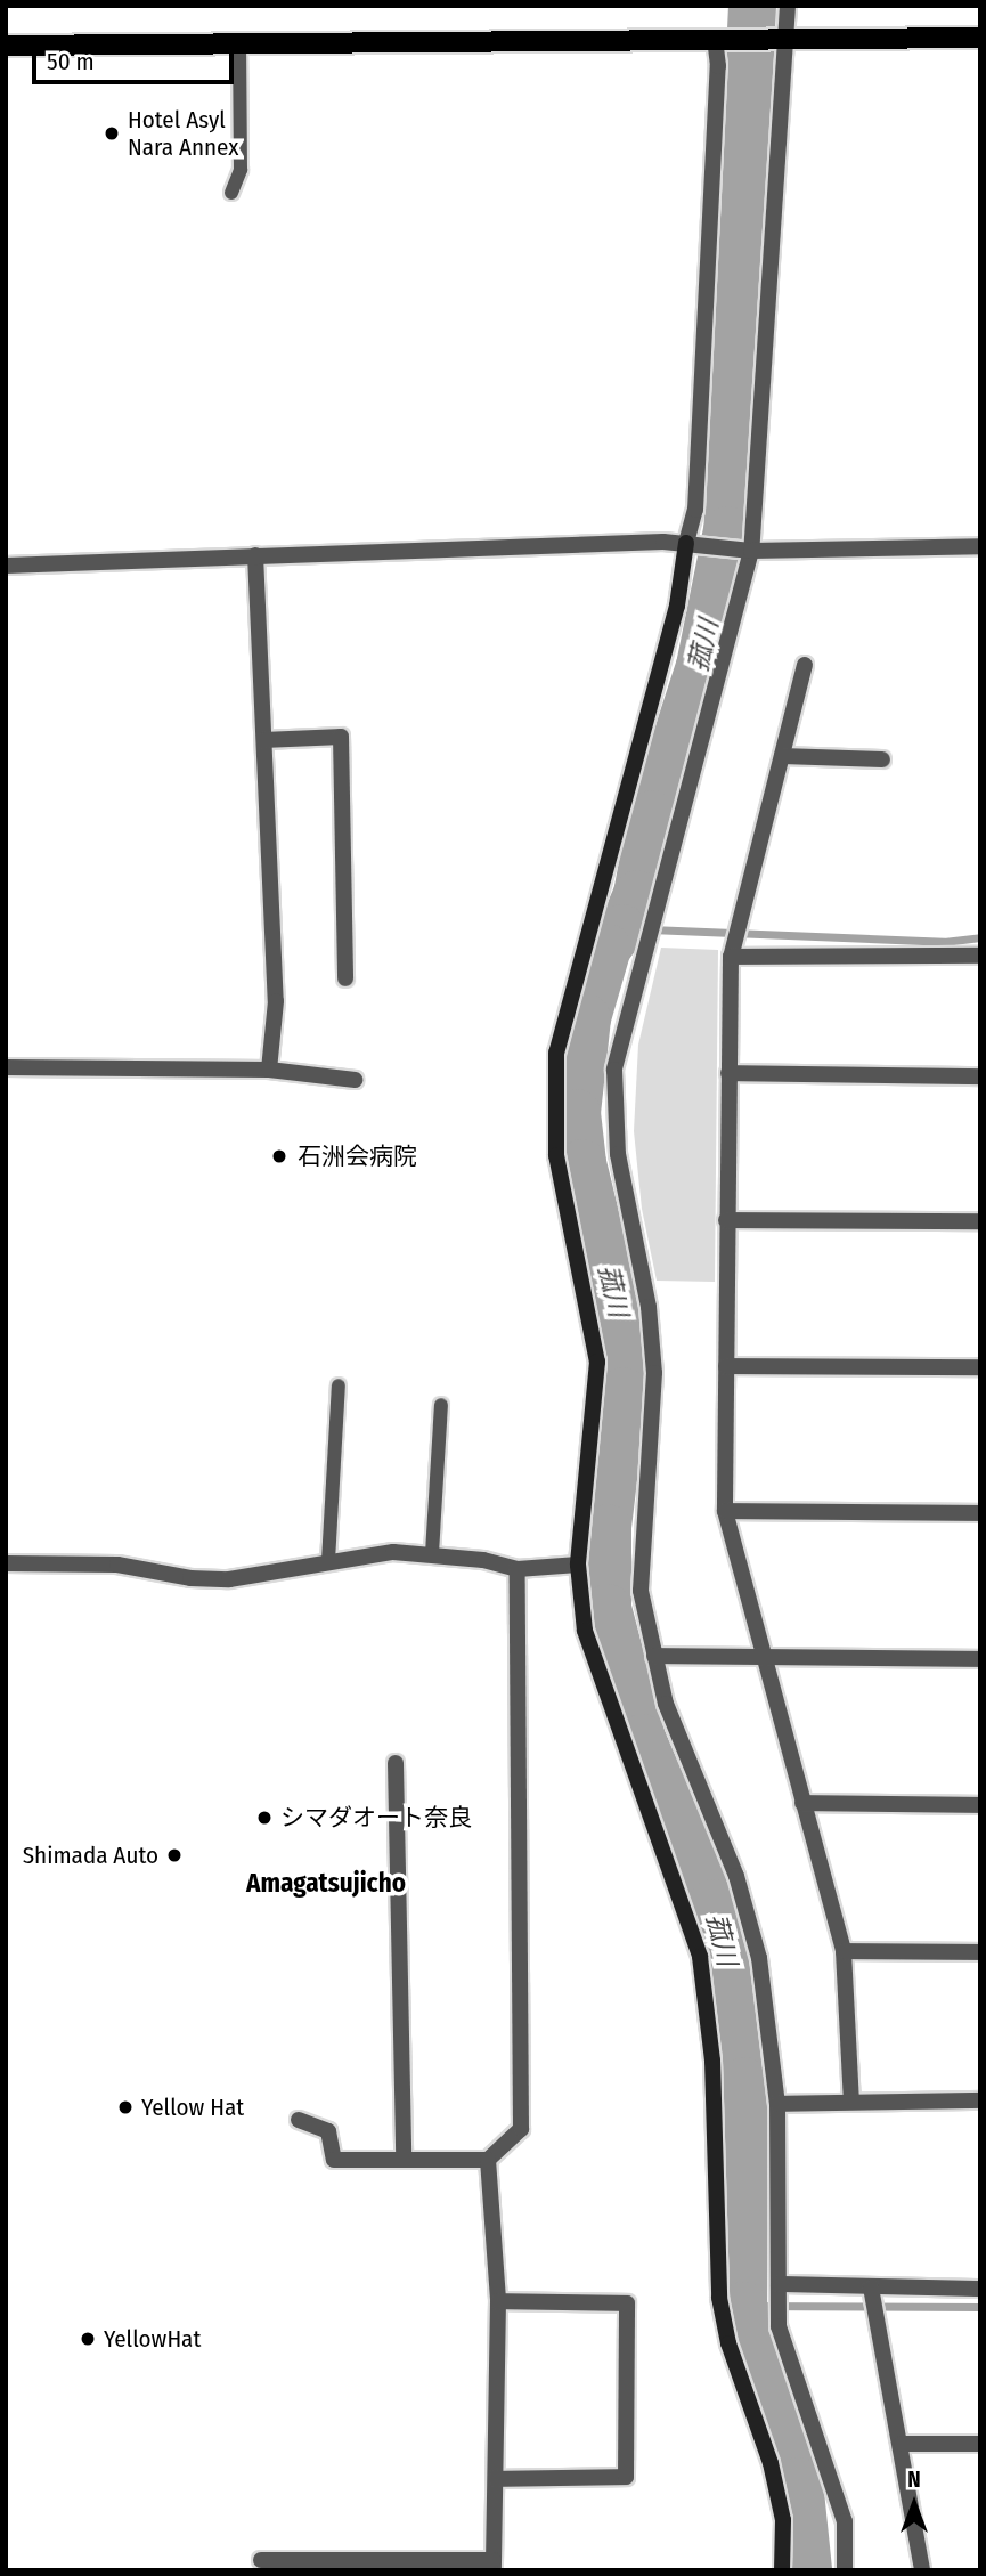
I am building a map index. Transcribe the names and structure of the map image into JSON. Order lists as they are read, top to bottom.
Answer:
{
  "districts": ["Amagatsujicho"],
  "water": ["菰川"],
  "places": [
    "Hotel Asyl Nara Annex",
    "石洲会病院",
    "シマダオート奈良",
    "Shimada Auto",
    "Yellow Hat",
    "YellowHat"
  ],
  "scale_bar": "50 m",
  "north": "top"
}
